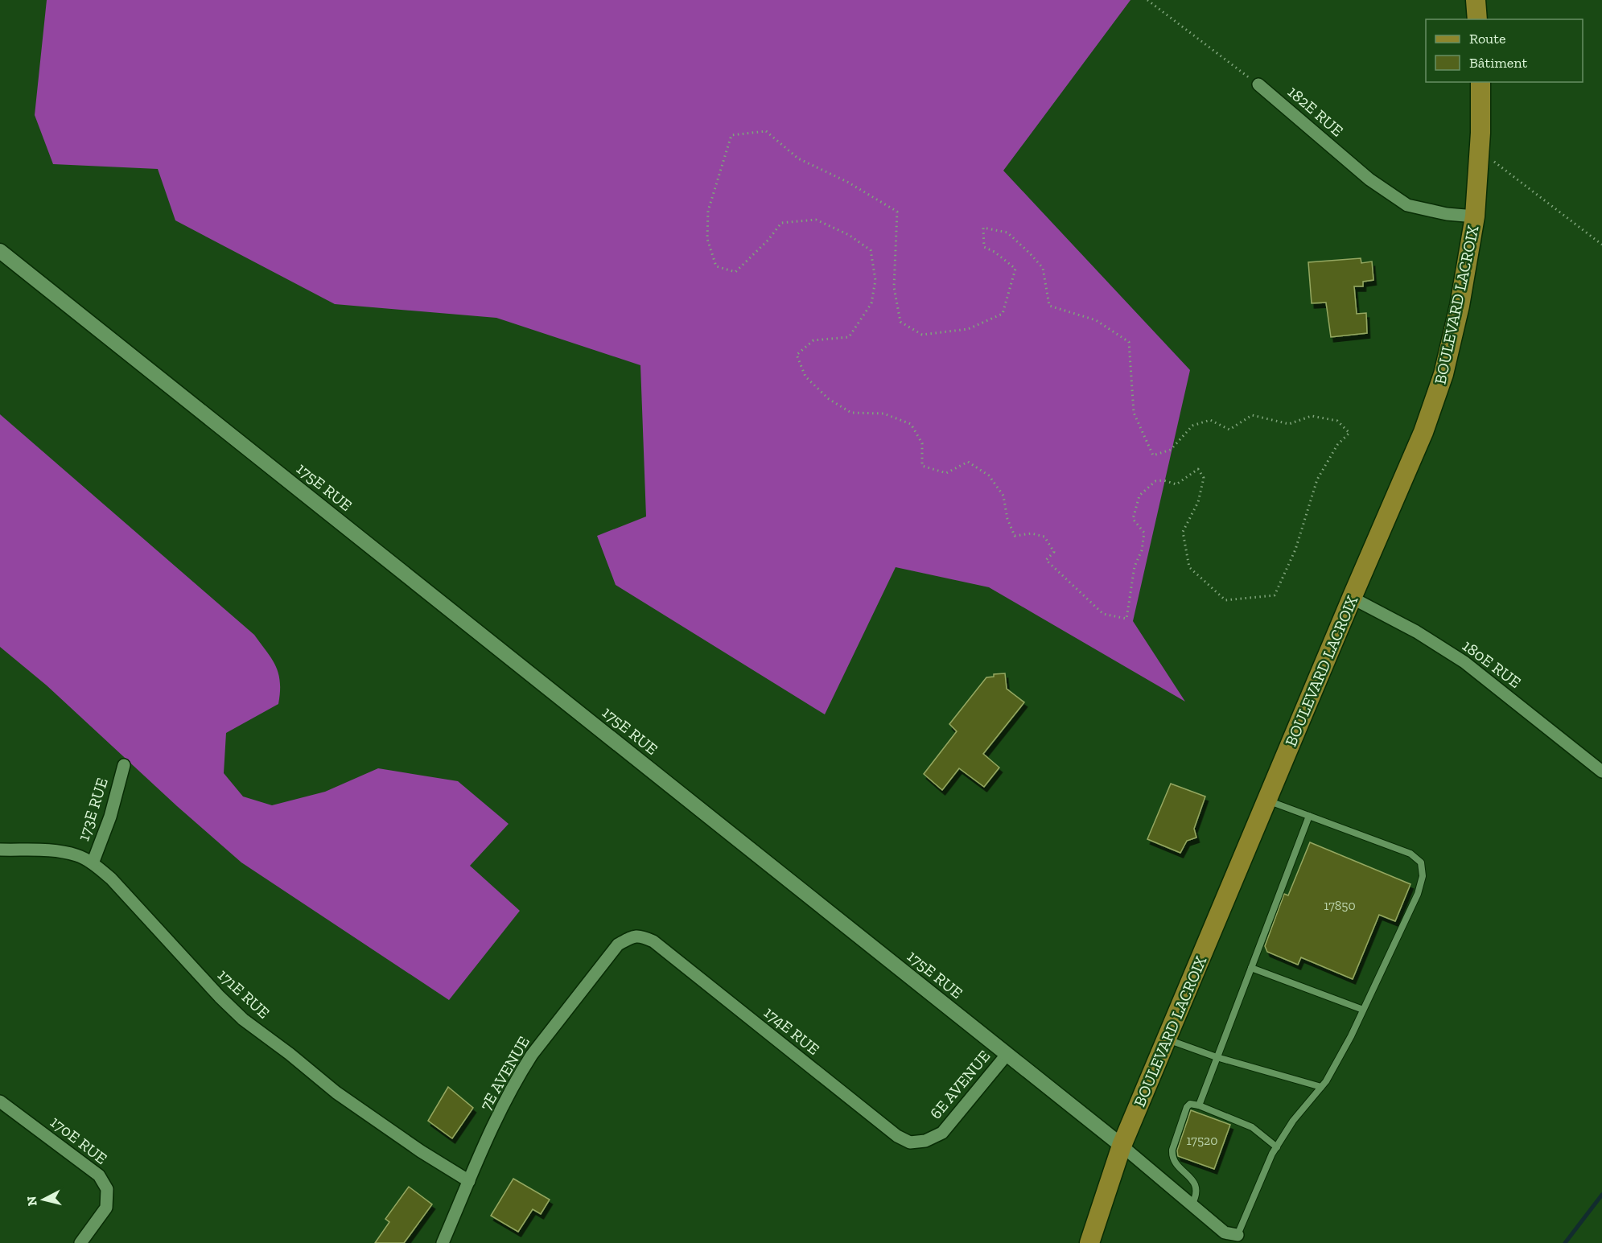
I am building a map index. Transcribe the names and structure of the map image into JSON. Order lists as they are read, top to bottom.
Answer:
{
  "streets": {
    "main road": ["BOULEVARD LACROIX"],
    "street": [
      "182E RUE",
      "175E RUE",
      "180E RUE",
      "173E RUE",
      "171E RUE",
      "174E RUE",
      "7E AVENUE",
      "6E AVENUE",
      "170E RUE"
    ]
  },
  "crossings": [
    ["182E RUE", "BOULEVARD LACROIX"],
    ["BOULEVARD LACROIX", "175E RUE"],
    ["BOULEVARD LACROIX", "180E RUE"],
    ["175E RUE", "6E AVENUE"],
    ["173E RUE", "171E RUE"],
    ["171E RUE", "7E AVENUE"],
    ["174E RUE", "7E AVENUE"],
    ["174E RUE", "6E AVENUE"]
  ],
  "house_numbers": ["17850", "17520"],
  "legend": ["Route", "Bâtiment"],
  "north": "left"
}
